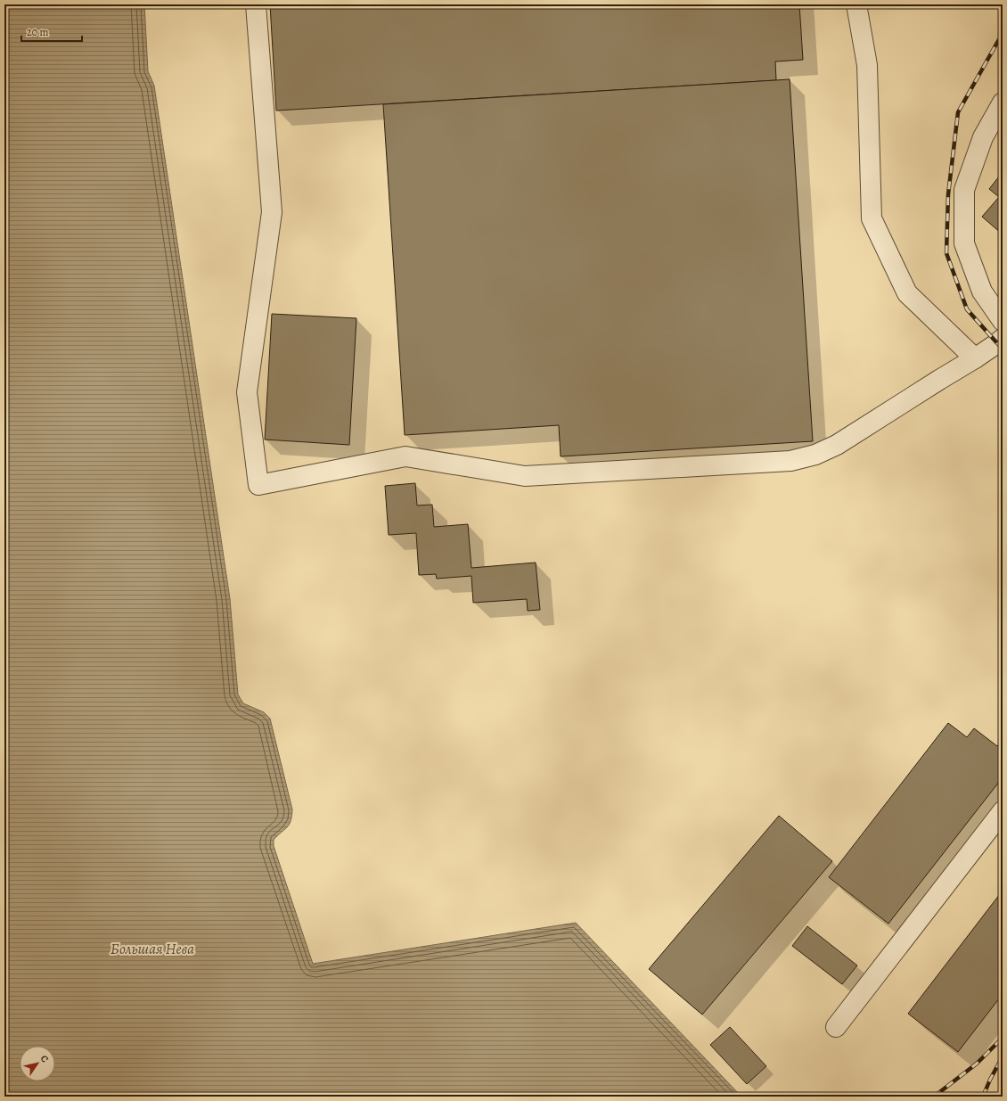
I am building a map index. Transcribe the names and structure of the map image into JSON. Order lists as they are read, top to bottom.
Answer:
{
  "water": ["Большая Нева"],
  "scale_bar": "20 m",
  "north": "top right"
}
